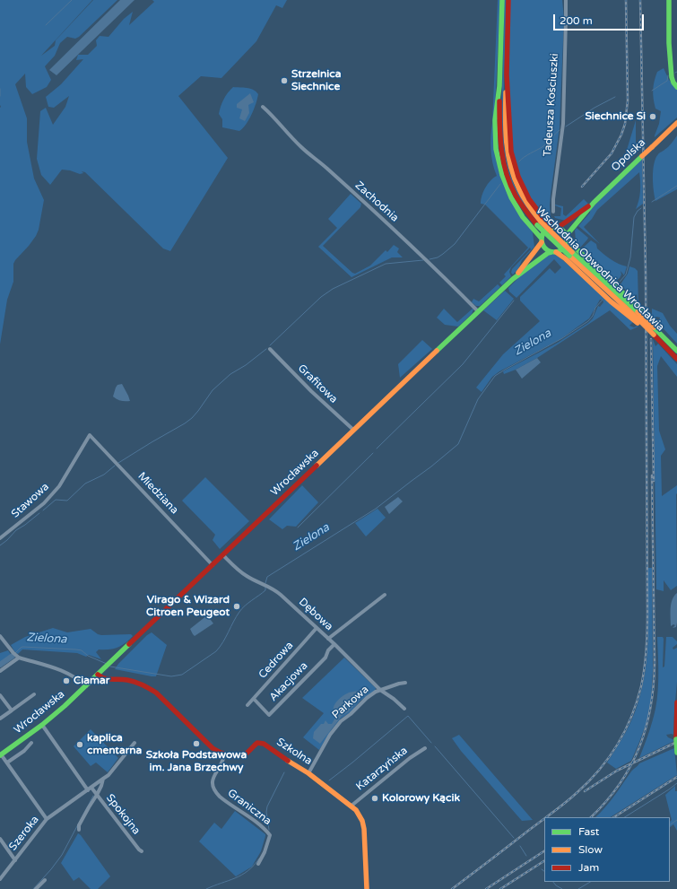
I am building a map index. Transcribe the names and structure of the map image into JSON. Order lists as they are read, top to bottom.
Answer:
{
  "streets": {
    "main road": [
      "Opolska",
      "Wschodnia Obwodnica Wrocławia",
      "Wrocławska",
      "Szkolna"
    ],
    "street": [
      "Tadeusza Kościuszki",
      "Zachodnia",
      "Grafitowa",
      "Miedziana",
      "Stawowa",
      "Dębowa",
      "Cedrowa",
      "Akacjowa",
      "Parkowa",
      "Katarzyńska",
      "Graniczna",
      "Spokojna",
      "Szeroka"
    ]
  },
  "crossings": [
    ["Zachodnia", "Wrocławska"],
    ["Grafitowa", "Wrocławska"],
    ["Wrocławska", "Miedziana"],
    ["Wrocławska", "Dębowa"],
    ["Wrocławska", "Spokojna"],
    ["Miedziana", "Stawowa"],
    ["Dębowa", "Cedrowa"],
    ["Dębowa", "Parkowa"],
    ["Cedrowa", "Akacjowa"],
    ["Akacjowa", "Parkowa"],
    ["Parkowa", "Szkolna"],
    ["Szkolna", "Katarzyńska"],
    ["Szkolna", "Graniczna"],
    ["Spokojna", "Szeroka"]
  ],
  "water": ["Zielona"],
  "places": [
    "Strzelnica Siechnice",
    "Siechnice Si",
    "Virago & Wizard Citroen Peugeot",
    "Ciamar",
    "Szkoła Podstawowa im. Jana Brzechwy",
    "kaplica cmentarna",
    "Kolorowy Kącik"
  ],
  "legend": ["Fast", "Slow", "Jam"],
  "scale_bar": "200 m"
}
